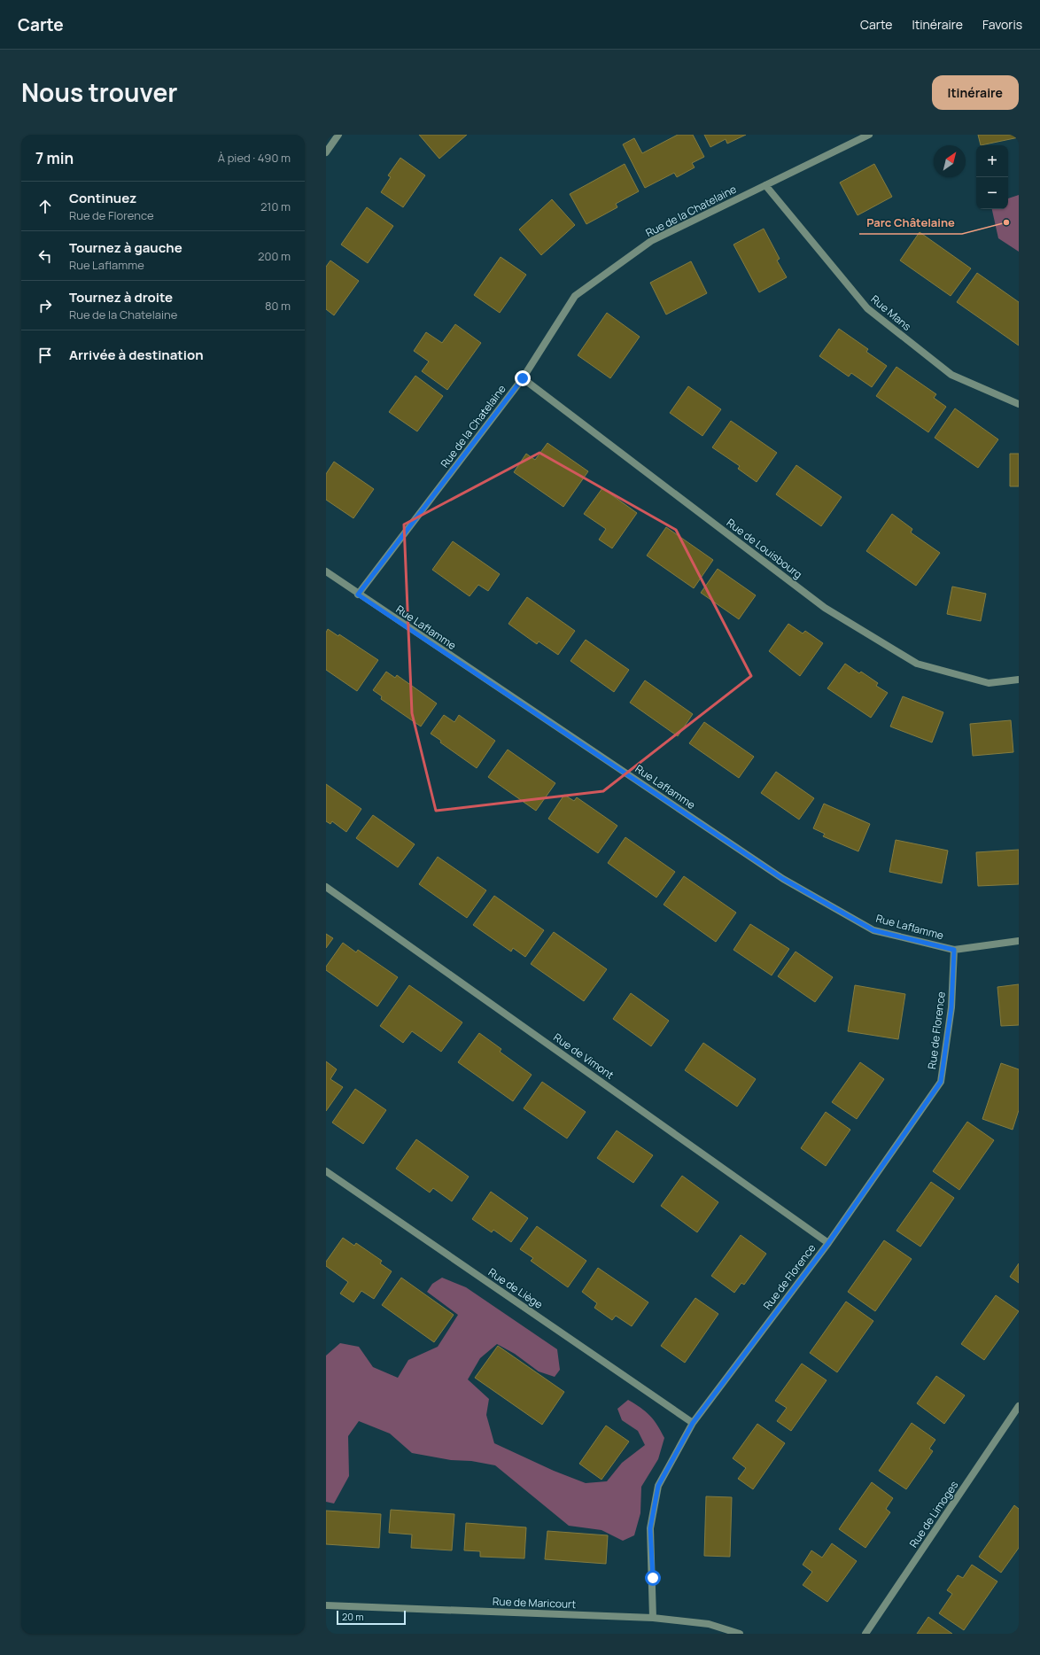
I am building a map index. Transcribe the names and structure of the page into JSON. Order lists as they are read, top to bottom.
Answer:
{
  "streets": {
    "street": [
      "Rue de la Chatelaine",
      "Rue Mans",
      "Rue de Louisbourg",
      "Rue Laflamme",
      "Rue de Florence",
      "Rue de Vimont",
      "Rue de Liège",
      "Rue de Limoges",
      "Rue de Maricourt"
    ]
  },
  "crossings": [
    ["Rue de la Chatelaine", "Rue Mans"],
    ["Rue de la Chatelaine", "Rue de Louisbourg"],
    ["Rue de la Chatelaine", "Rue Laflamme"],
    ["Rue Laflamme", "Rue de Florence"],
    ["Rue de Florence", "Rue de Vimont"],
    ["Rue de Florence", "Rue de Liège"],
    ["Rue de Florence", "Rue de Maricourt"]
  ],
  "places": ["Parc Châtelaine"],
  "scale_bar": "20 m",
  "north": "top right",
  "page": {
    "header": "Carte",
    "nav": ["Carte", "Itinéraire", "Favoris"],
    "title": "Nous trouver",
    "buttons": "Itinéraire",
    "heading": ["7 min", "À pied · 490 m"],
    "map_buttons": ["+", "−"],
    "list": [
      ["Continuez", "Rue de Florence", "210 m"],
      ["Tournez à gauche", "Rue Laflamme", "200 m"],
      ["Tournez à droite", "Rue de la Chatelaine", "80 m"],
      "Arrivée à destination"
    ],
    "scale": "20 m"
  }
}
